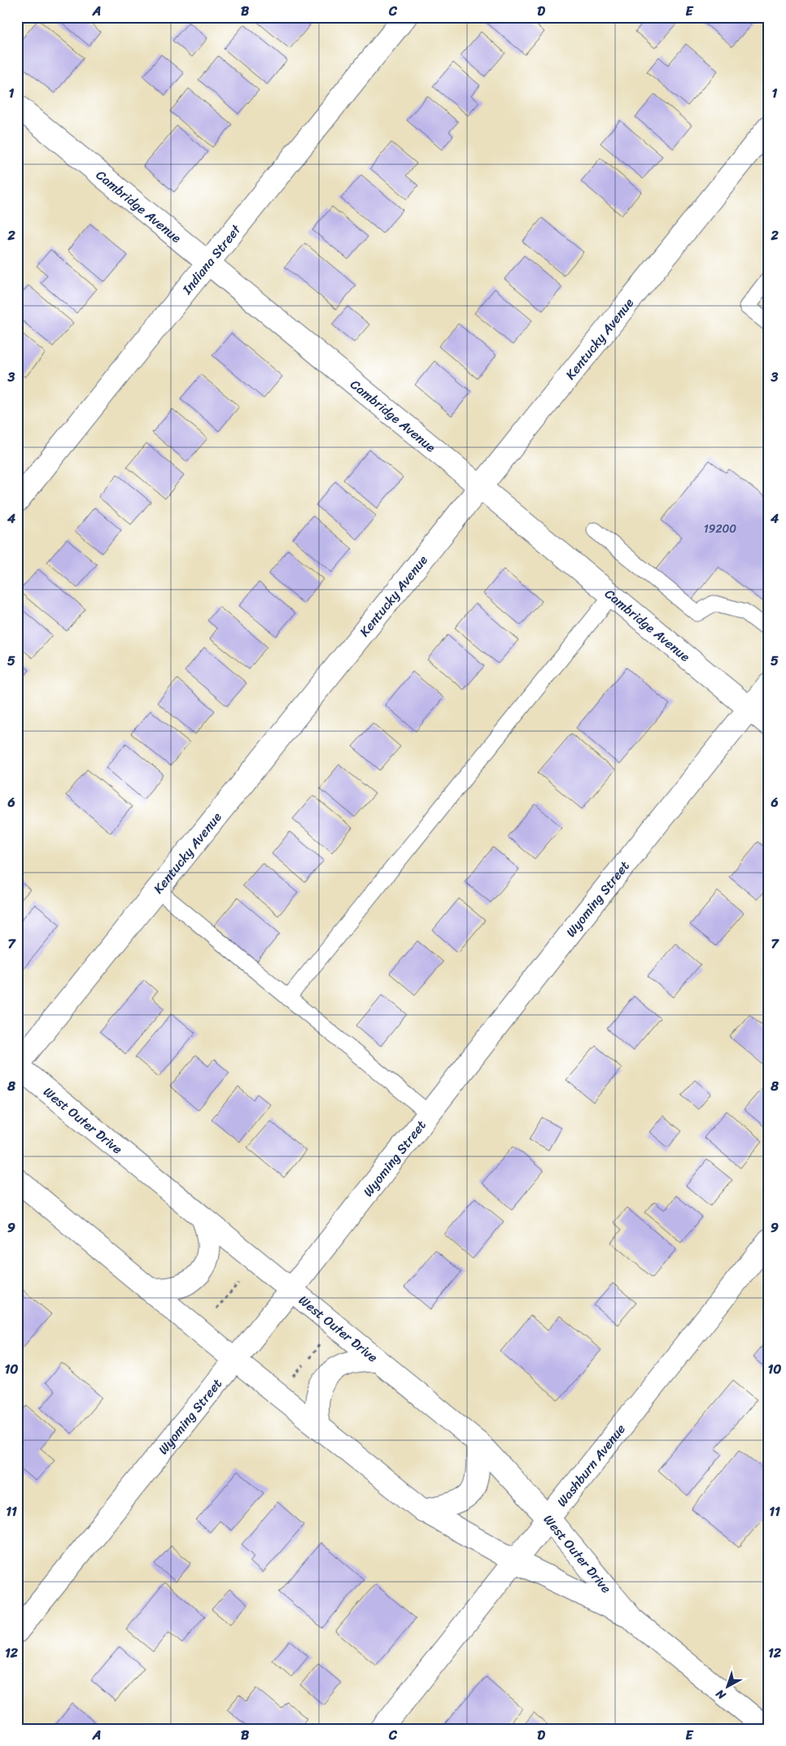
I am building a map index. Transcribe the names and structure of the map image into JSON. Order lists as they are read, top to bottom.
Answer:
{
  "streets": {
    "street": [
      "Cambridge Avenue",
      "Indiana Street",
      "Kentucky Avenue",
      "Wyoming Street",
      "West Outer Drive",
      "Washburn Avenue"
    ]
  },
  "crossings": [
    ["Cambridge Avenue", "Indiana Street"],
    ["Cambridge Avenue", "Kentucky Avenue"],
    ["Cambridge Avenue", "Wyoming Street"],
    ["Kentucky Avenue", "West Outer Drive"],
    ["Wyoming Street", "West Outer Drive"],
    ["West Outer Drive", "Washburn Avenue"]
  ],
  "house_numbers": ["19200"],
  "north": "bottom left",
  "grid": {
    "columns": [
      "A",
      "B",
      "C",
      "D",
      "E"
    ],
    "rows": [
      "1",
      "2",
      "3",
      "4",
      "5",
      "6",
      "7",
      "8",
      "9",
      "10",
      "11",
      "12"
    ]
  }
}
